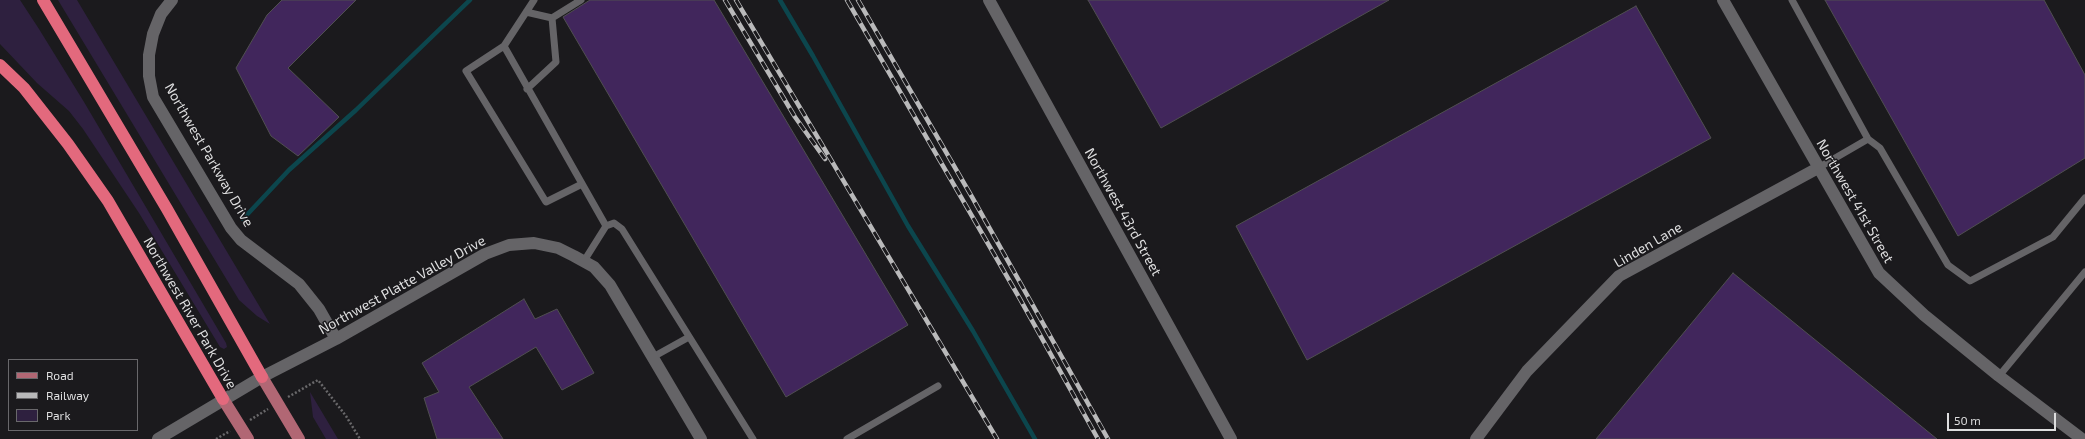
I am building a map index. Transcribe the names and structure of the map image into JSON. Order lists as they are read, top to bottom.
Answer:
{
  "streets": {
    "highway": ["Northwest River Park Drive"],
    "street": [
      "Northwest Parkway Drive",
      "Northwest 41st Street",
      "Northwest 43rd Street",
      "Linden Lane",
      "Northwest Platte Valley Drive"
    ]
  },
  "crossings": [
    ["Northwest Parkway Drive", "Northwest Platte Valley Drive"],
    ["Northwest 41st Street", "Linden Lane"],
    ["Northwest Platte Valley Drive", "Northwest River Park Drive"]
  ],
  "legend": ["Road", "Railway", "Park"],
  "scale_bar": "50 m"
}
